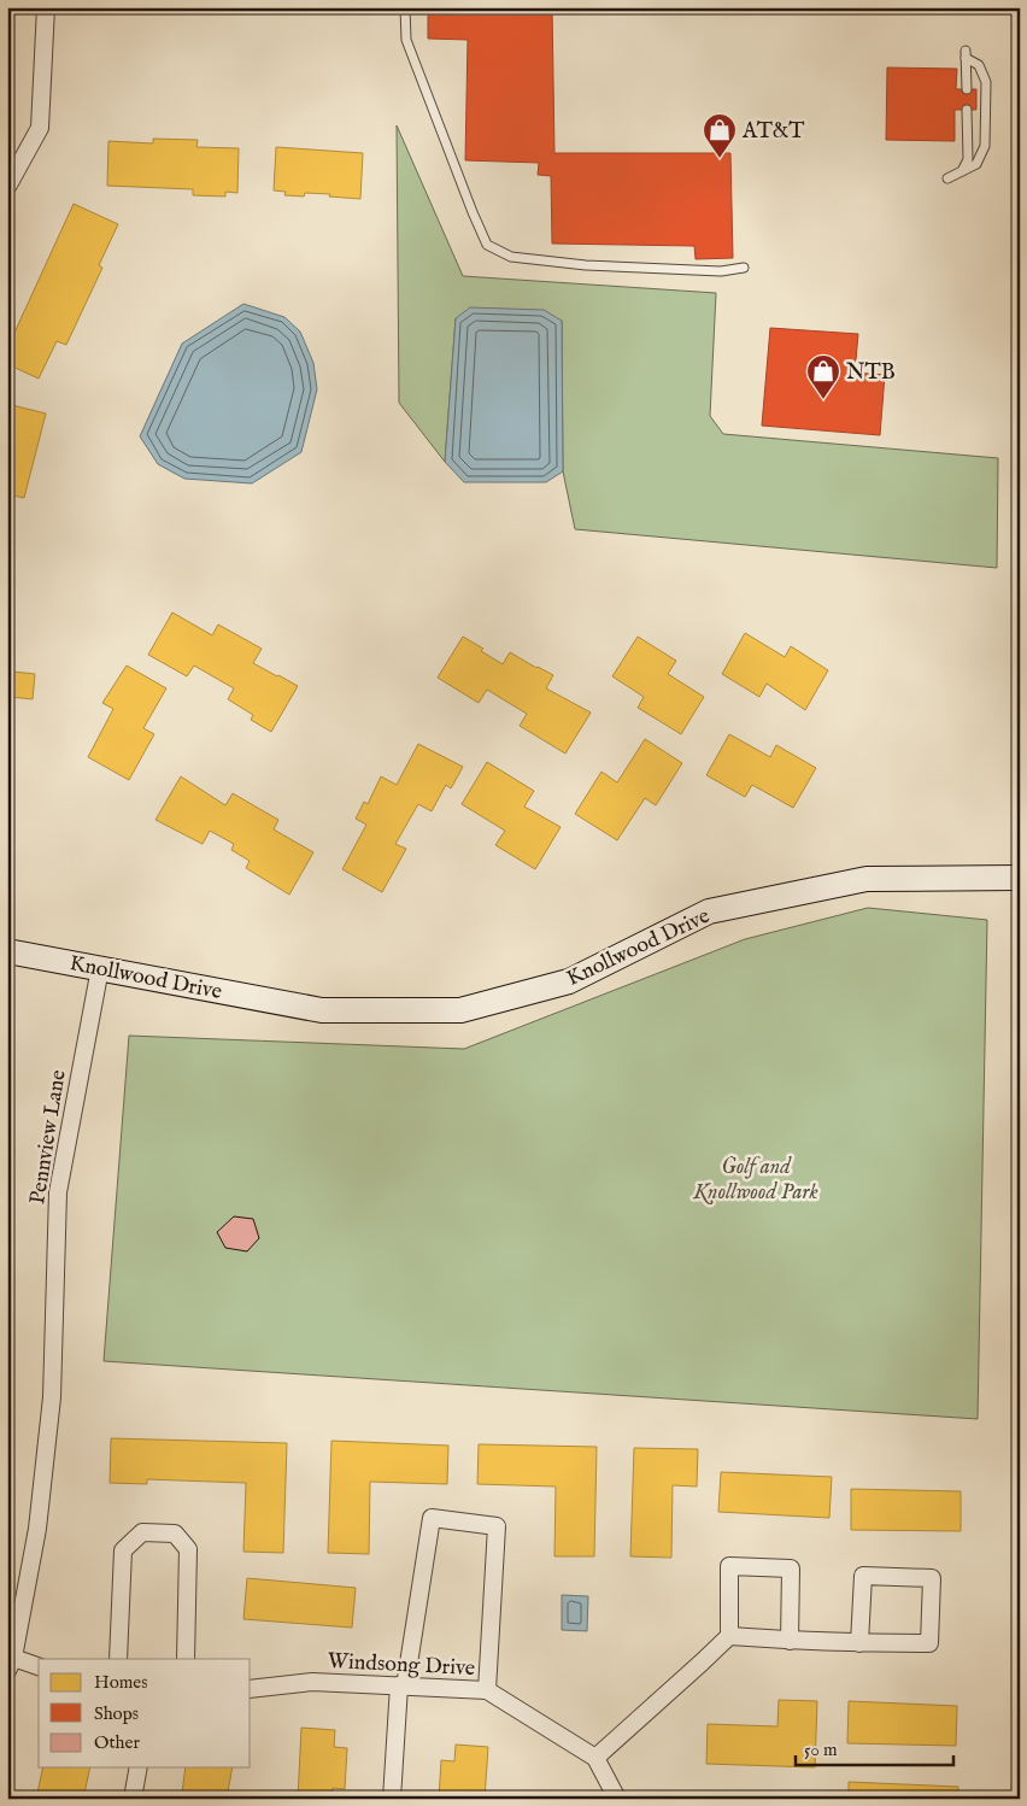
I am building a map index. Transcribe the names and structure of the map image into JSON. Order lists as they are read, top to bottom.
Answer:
{
  "streets": {
    "street": ["Knollwood Drive", "Pennview Lane", "Windsong Drive"]
  },
  "crossings": [
    ["Knollwood Drive", "Pennview Lane"]
  ],
  "parks": ["Golf and Knollwood Park"],
  "places": {
    "shop": ["AT&T", "NTB"]
  },
  "legend": ["Homes", "Shops", "Other"],
  "scale_bar": "50 m"
}
